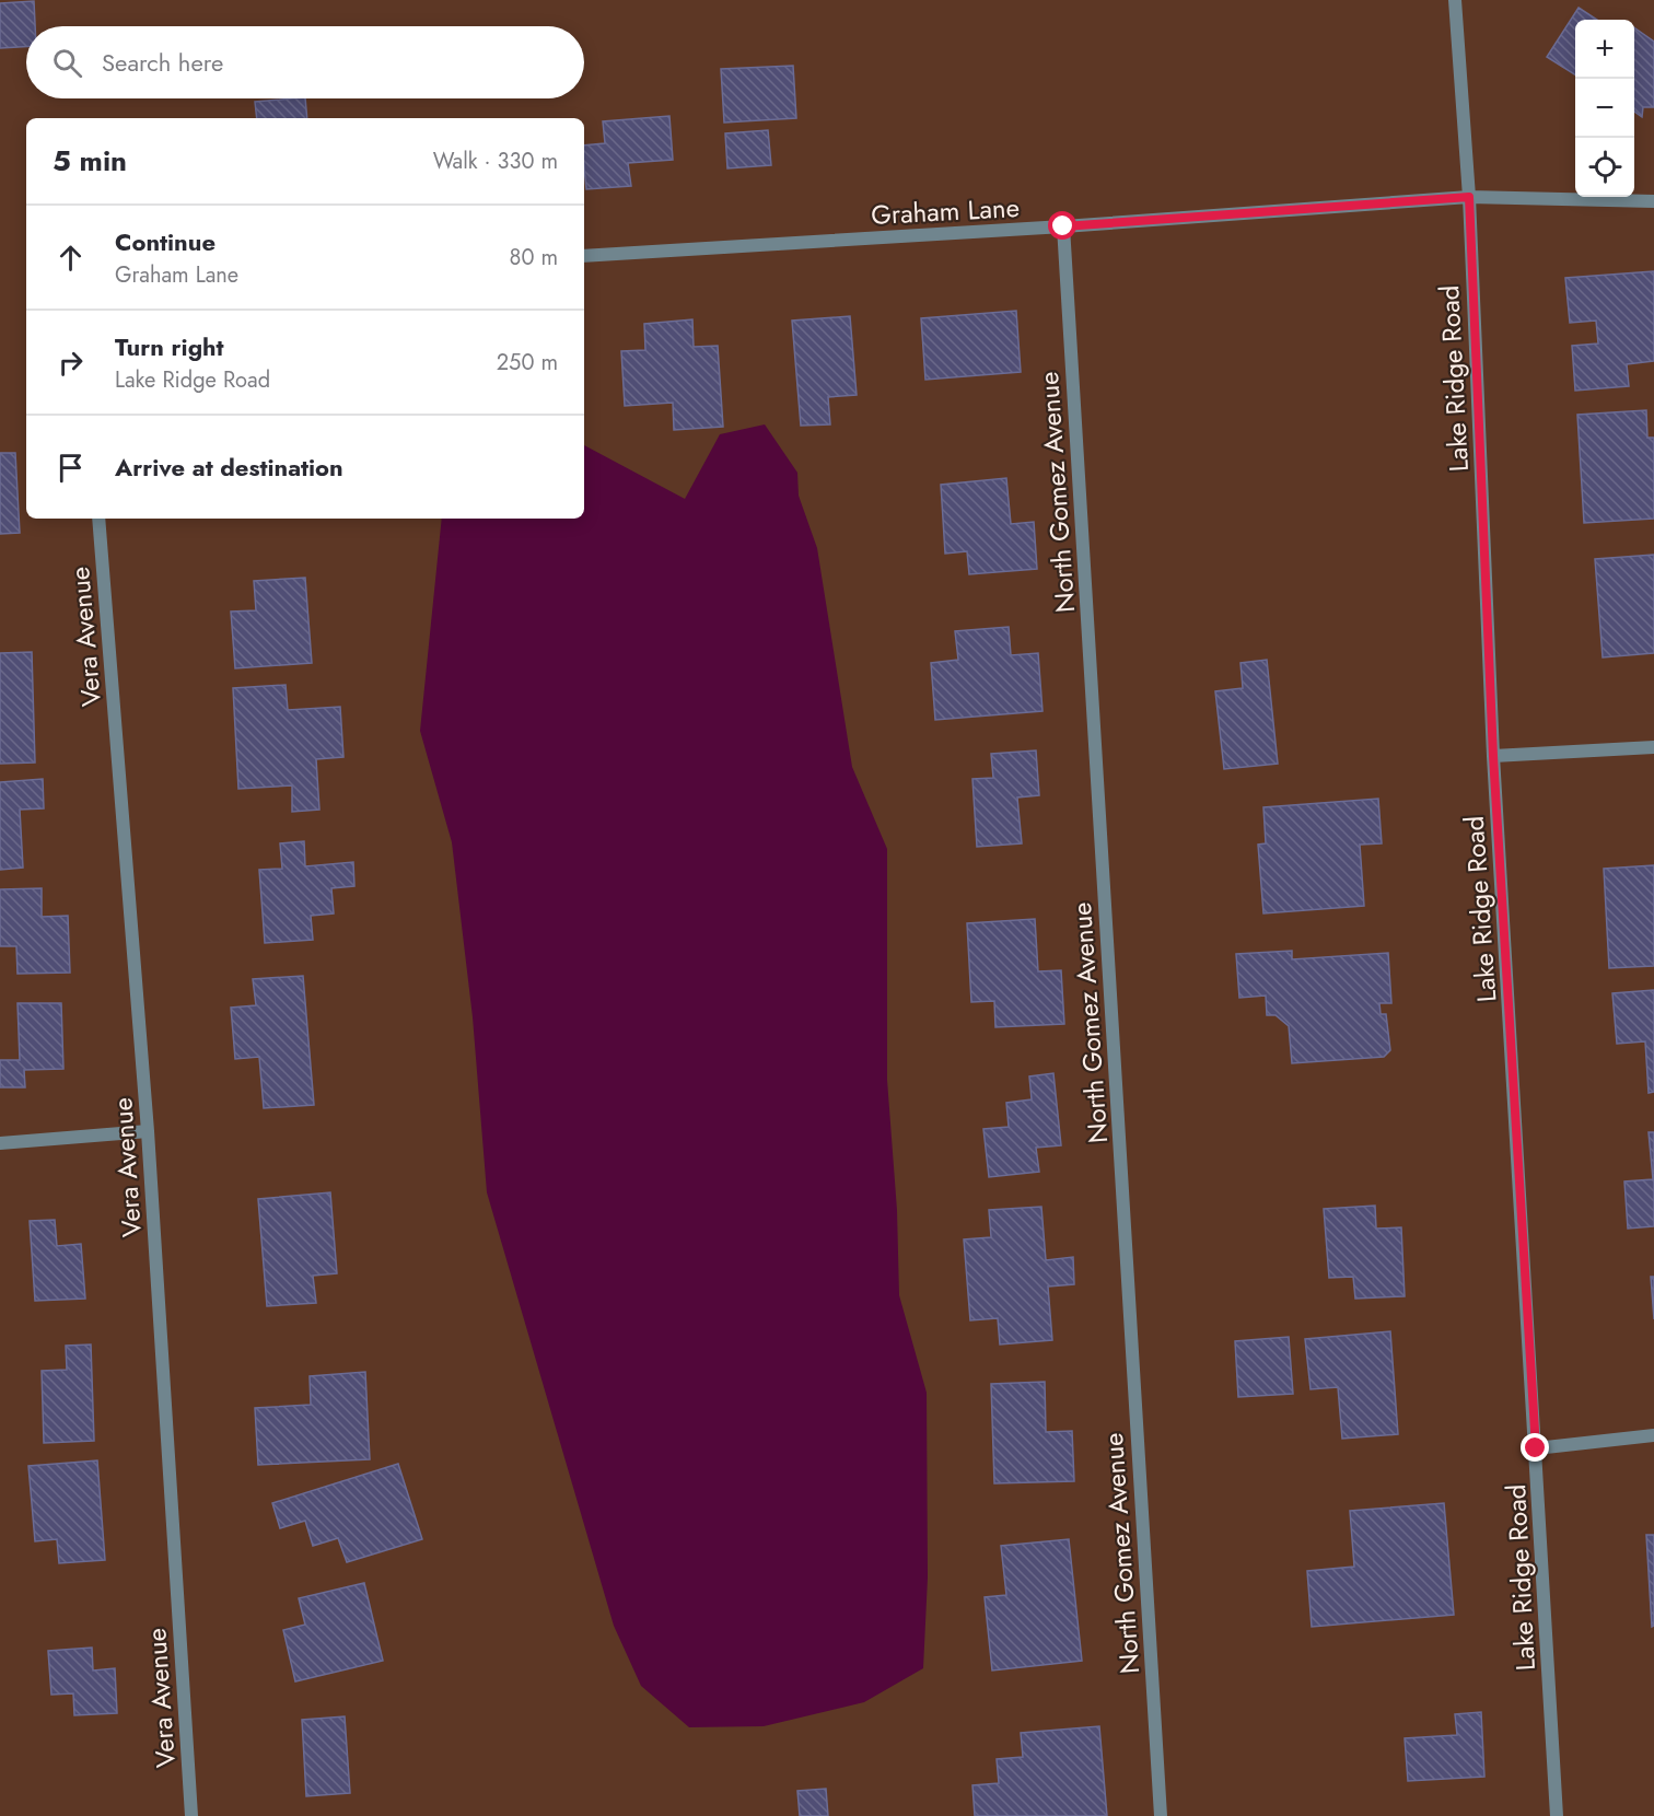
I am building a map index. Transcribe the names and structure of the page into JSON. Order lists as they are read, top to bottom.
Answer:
{
  "streets": {
    "street": [
      "Graham Lane",
      "Lake Ridge Road",
      "North Gomez Avenue",
      "Vera Avenue"
    ]
  },
  "crossings": [
    ["Graham Lane", "Lake Ridge Road"],
    ["Graham Lane", "North Gomez Avenue"]
  ],
  "page": {
    "map_buttons": ["+", "−"],
    "search": "Search here",
    "heading": ["5 min", "Walk · 330 m"],
    "list": [
      ["Continue", "Graham Lane", "80 m"],
      ["Turn right", "Lake Ridge Road", "250 m"],
      "Arrive at destination"
    ]
  }
}
